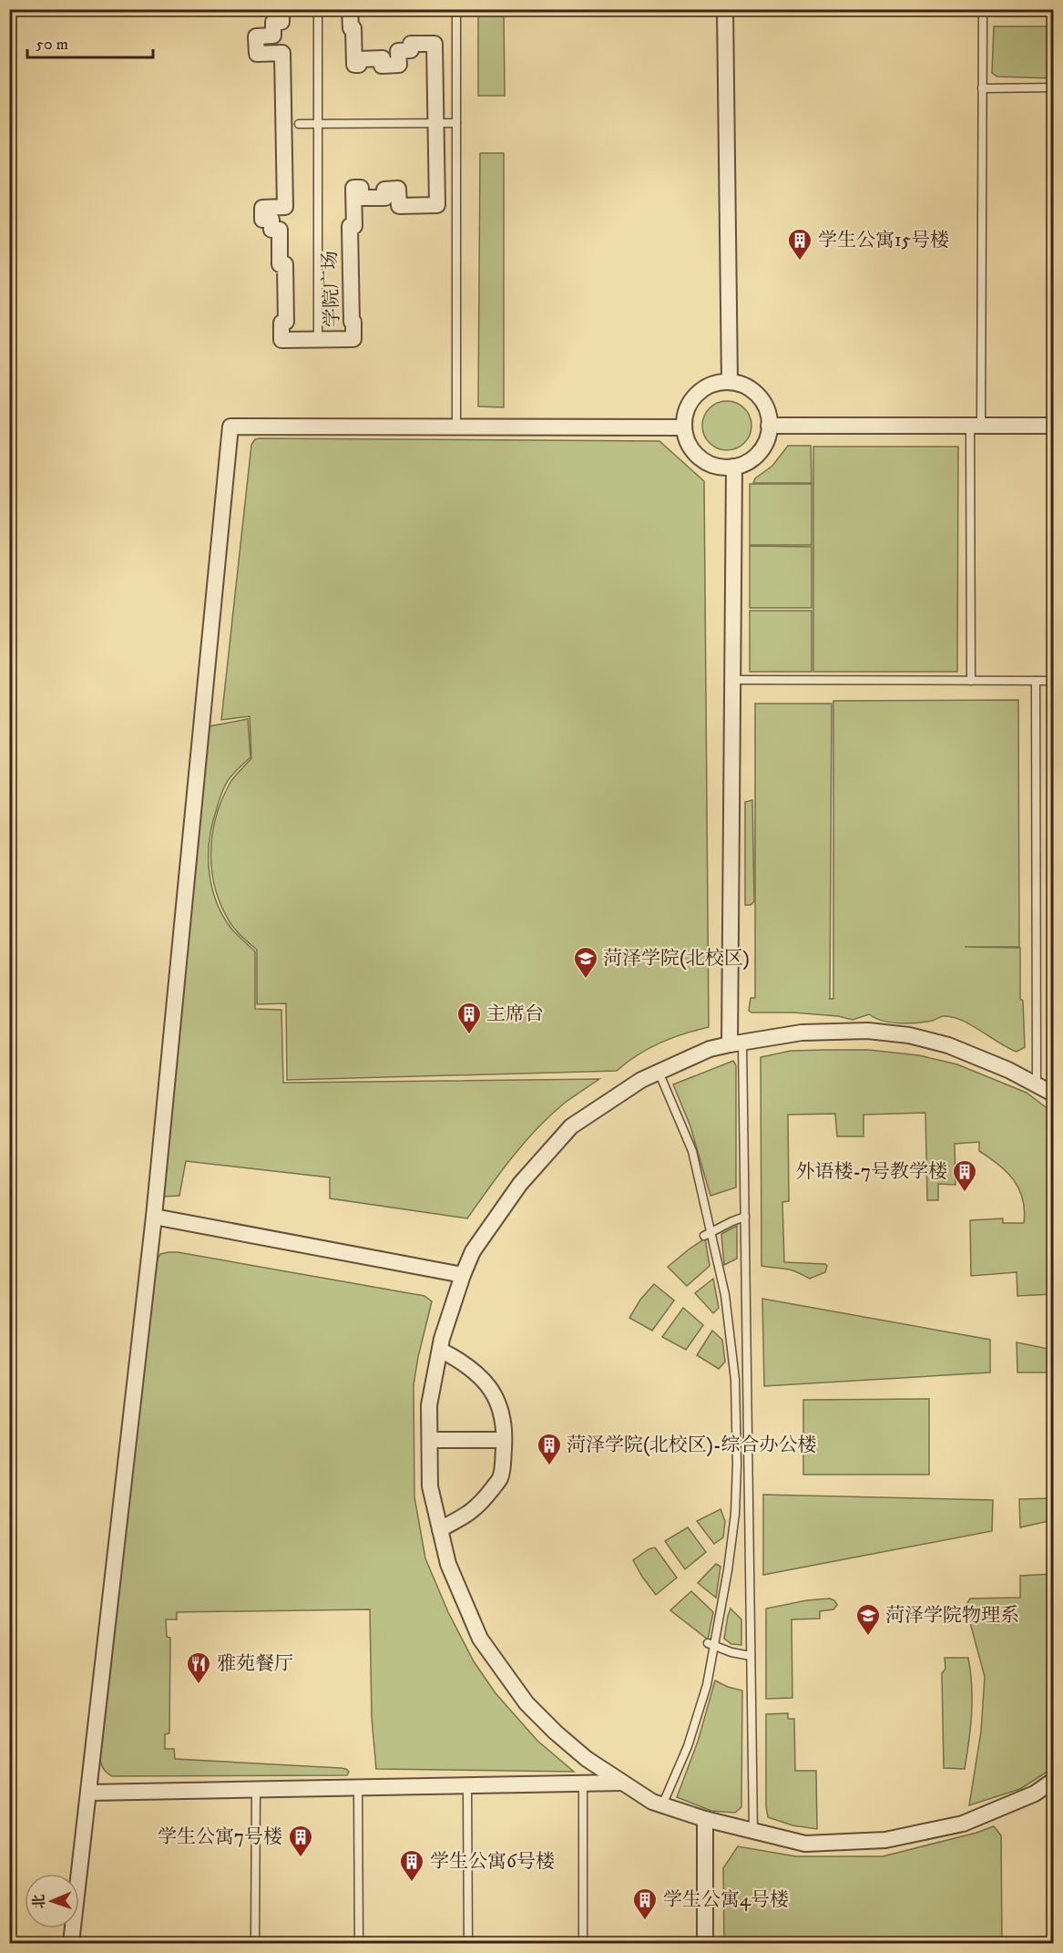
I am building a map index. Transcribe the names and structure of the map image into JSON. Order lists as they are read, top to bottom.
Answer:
{
  "streets": {
    "street": ["学院广场"]
  },
  "places": {
    "building": [
      "学生公寓15号楼",
      "主席台",
      "外语楼-7号教学楼",
      "菏泽学院(北校区)-综合办公楼",
      "学生公寓7号楼",
      "学生公寓6号楼",
      "学生公寓4号楼"
    ],
    "school or university": ["菏泽学院(北校区)", "菏泽学院物理系"],
    "restaurant": ["雅苑餐厅"]
  },
  "scale_bar": "50 m",
  "north": "left"
}
